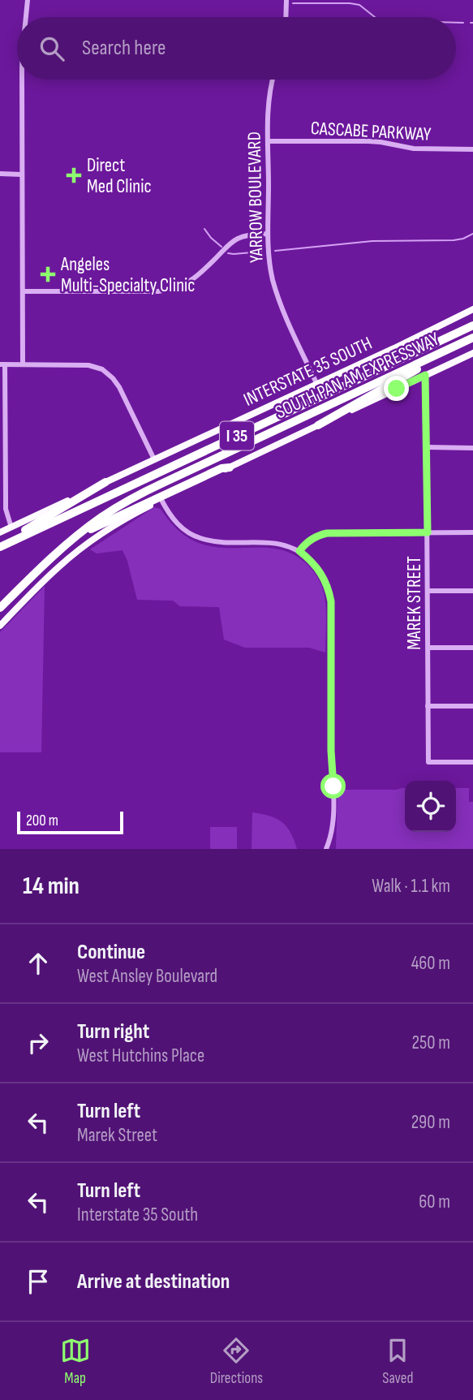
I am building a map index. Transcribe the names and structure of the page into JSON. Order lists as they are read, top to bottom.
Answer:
{
  "streets": {
    "highway": ["SOUTH PAN AM EXPRESSWAY", "I 35"],
    "main road": ["INTERSTATE 35 SOUTH"],
    "street": ["CASCABE PARKWAY", "YARROW BOULEVARD", "MAREK STREET"]
  },
  "crossings": [
    ["CASCABE PARKWAY", "YARROW BOULEVARD"],
    ["YARROW BOULEVARD", "INTERSTATE 35 SOUTH"]
  ],
  "places": {
    "health": ["Direct Med Clinic", "Angeles Multi-Specialty Clinic"]
  },
  "scale_bar": "200 m",
  "page": {
    "search": "Search here",
    "scale": "200 m",
    "heading": ["14 min", "Walk · 1.1 km"],
    "list": [
      ["Continue", "West Ansley Boulevard", "460 m"],
      ["Turn right", "West Hutchins Place", "250 m"],
      ["Turn left", "Marek Street", "290 m"],
      ["Turn left", "Interstate 35 South", "60 m"],
      "Arrive at destination"
    ],
    "nav": ["Map", "Directions", "Saved"]
  }
}
